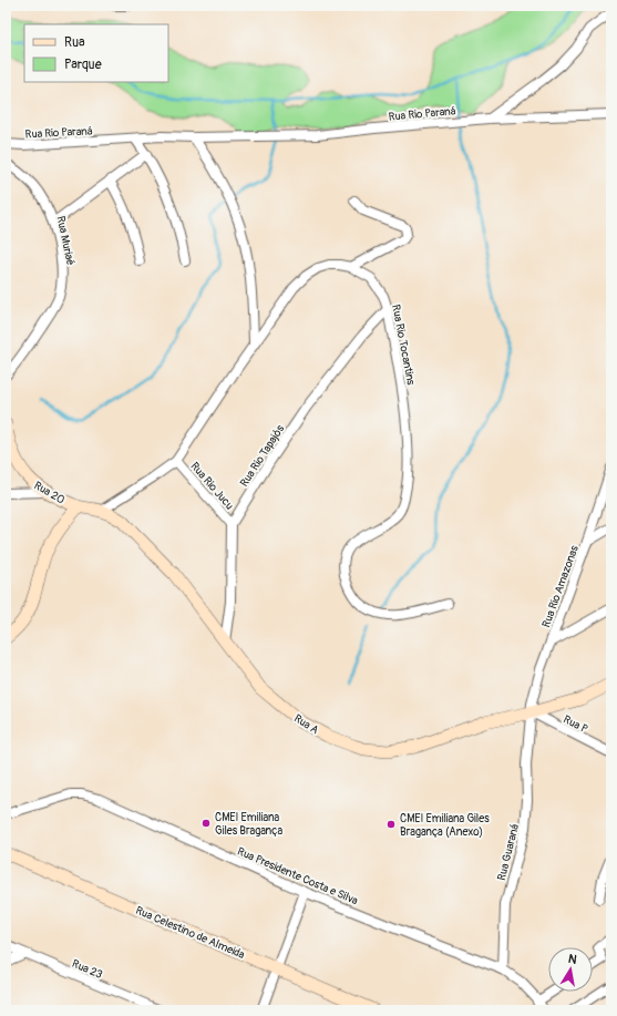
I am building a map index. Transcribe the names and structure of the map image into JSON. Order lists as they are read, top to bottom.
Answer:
{
  "streets": {
    "street": [
      "Rua Rio Paraná",
      "Rua Muriaé",
      "Rua Rio Tocantins",
      "Rua Rio Tapajós",
      "Rua Rio Jucu",
      "Rua 20",
      "Rua Rio Amazonas",
      "Rua A",
      "Rua P",
      "Rua Guaraná",
      "Rua Presidente Costa e Silva",
      "Rua Celestino de Almeida",
      "Rua 23"
    ]
  },
  "crossings": [
    ["Rua Rio Tocantins", "Rua Rio Tapajós"],
    ["Rua Rio Tocantins", "Rua Rio Jucu"],
    ["Rua Rio Tocantins", "Rua A"],
    ["Rua Rio Tapajós", "Rua Rio Jucu"],
    ["Rua 20", "Rua A"],
    ["Rua Rio Amazonas", "Rua A"],
    ["Rua Rio Amazonas", "Rua P"],
    ["Rua Rio Amazonas", "Rua Guaraná"],
    ["Rua A", "Rua P"],
    ["Rua A", "Rua Guaraná"],
    ["Rua P", "Rua Guaraná"],
    ["Rua Guaraná", "Rua Presidente Costa e Silva"]
  ],
  "places": ["CMEI Emiliana Giles Bragança", "CMEI Emiliana Giles Bragança (Anexo)"],
  "legend": ["Rua", "Parque"],
  "north": "top"
}
